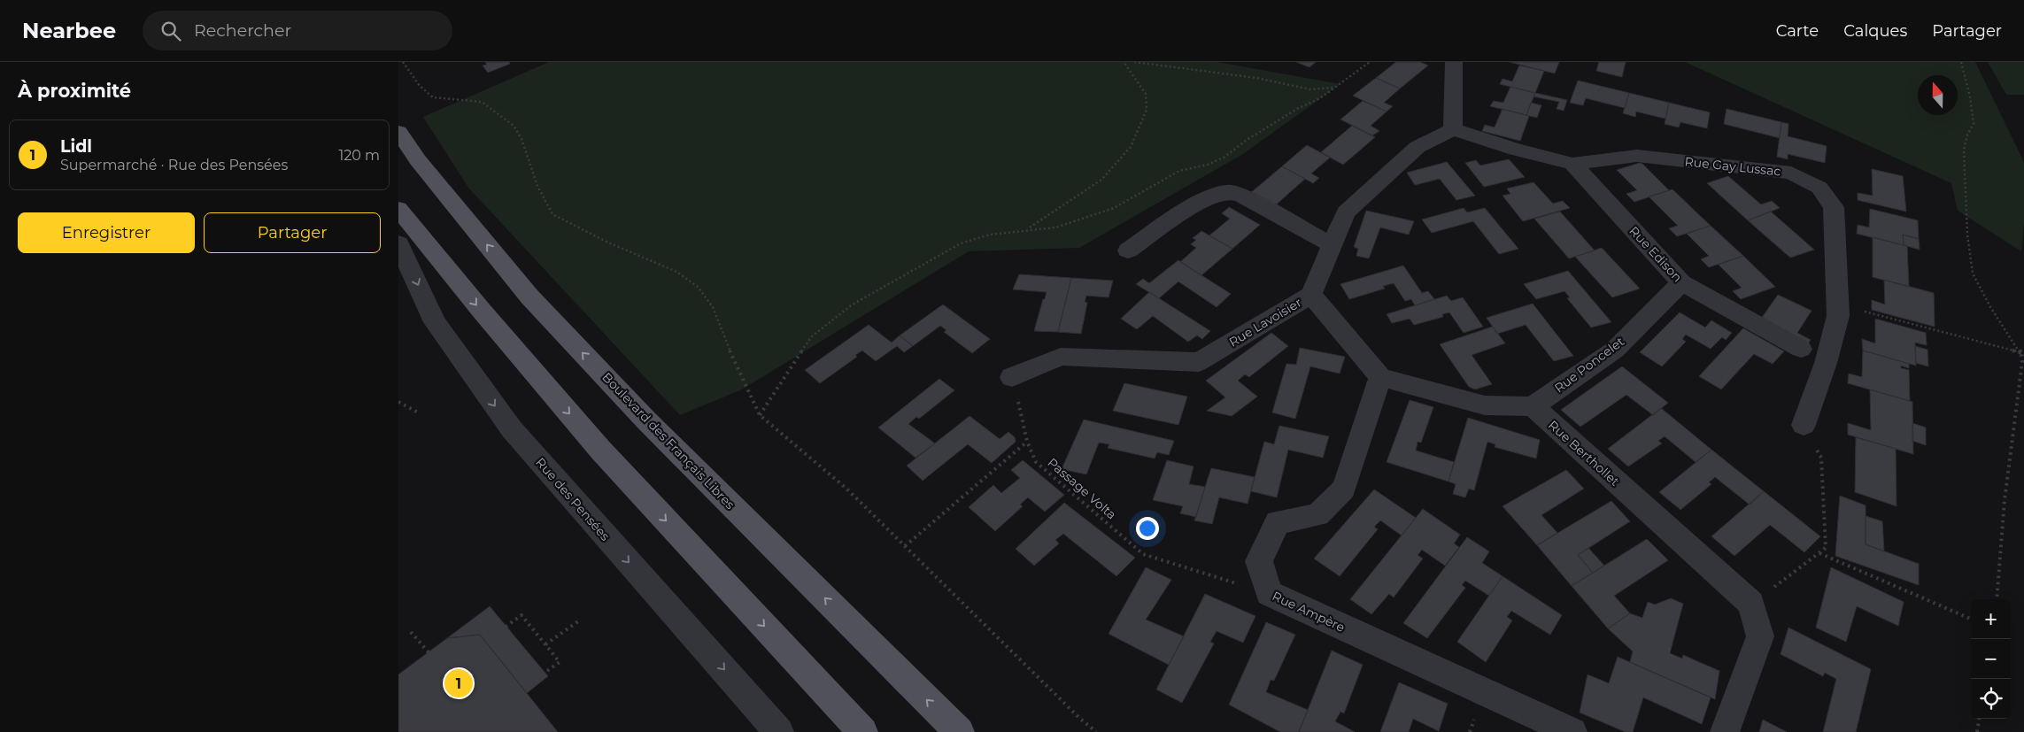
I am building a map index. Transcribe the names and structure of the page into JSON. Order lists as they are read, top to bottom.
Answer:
{
  "streets": {
    "main road": ["Boulevard des Français Libres"],
    "street": [
      "Rue Gay Lussac",
      "Rue Edison",
      "Rue Lavoisier",
      "Rue Poncelet",
      "Rue Berthollet",
      "Rue des Pensées",
      "Rue Ampère"
    ],
    "path": ["Passage Volta"]
  },
  "crossings": [
    ["Rue Gay Lussac", "Rue Edison"],
    ["Rue Gay Lussac", "Rue Lavoisier"],
    ["Rue Edison", "Rue Poncelet"],
    ["Rue Lavoisier", "Passage Volta"],
    ["Rue Poncelet", "Rue Berthollet"],
    ["Passage Volta", "Rue Ampère"]
  ],
  "one_way": ["Rue des Pensées"],
  "north": "top",
  "page": {
    "header": "Nearbee",
    "search": "Rechercher",
    "nav": ["Carte", "Calques", "Partager"],
    "heading": "À proximité",
    "list": [
      {
        "mark": "1",
        "name": "Lidl",
        "note": "Supermarché · Rue des Pensées",
        "value": "120 m"
      }
    ],
    "buttons": ["Enregistrer", "Partager"],
    "map_buttons": ["+", "−"],
    "pins": "1"
  }
}
